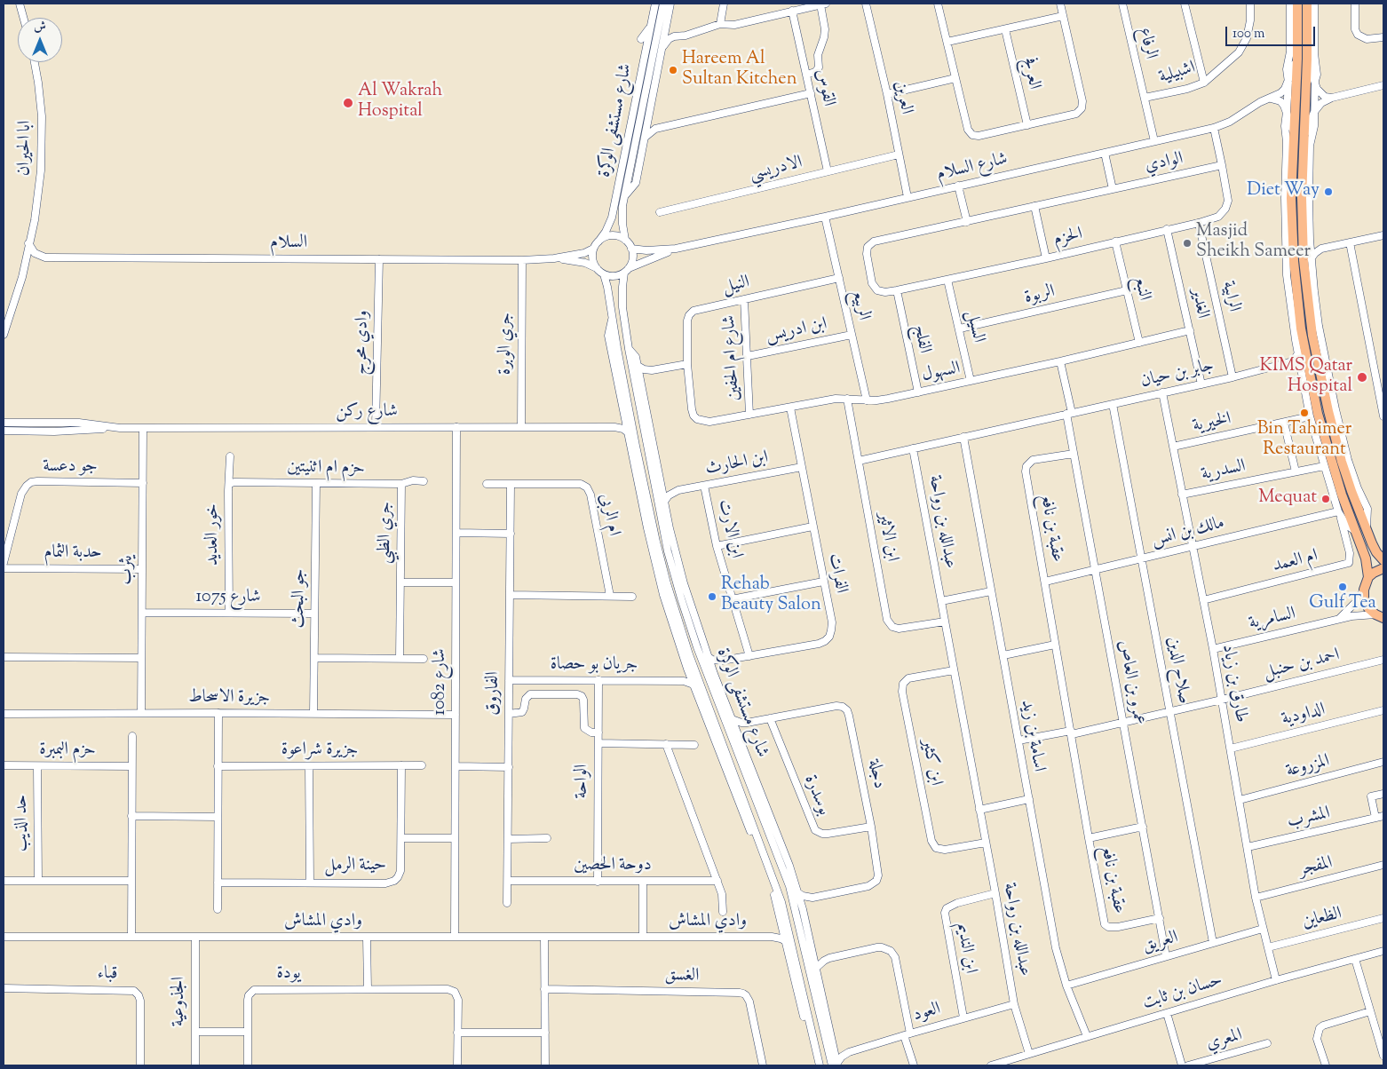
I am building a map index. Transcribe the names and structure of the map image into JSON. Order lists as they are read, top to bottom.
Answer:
{
  "streets": {
    "street": [
      "الرفاع",
      "العرفج",
      "اشبيلية",
      "القوس",
      "العرين",
      "شارع مستشفى الوكرة",
      "ابا الحيران",
      "الوادي",
      "شارع السلام",
      "الادريسي",
      "الحزم",
      "السلام",
      "النيل",
      "النبع",
      "الربوة",
      "الرابية",
      "الغدير",
      "الربيع",
      "السيل",
      "ابن ادريس",
      "الفلج",
      "وادي محرج",
      "جري الوبرة",
      "شارع ام الحفين",
      "السهول",
      "جابر بن حيان",
      "شارع ركن",
      "الخيرية",
      "ابن الحارث",
      "جو دعسة",
      "حزم ام اثنيتين",
      "السدرية",
      "ام الربى",
      "عبدالله بن رواحة",
      "عقبة بن نافع",
      "ابن الارت",
      "جري الظبي",
      "مالك بن انس",
      "خور العديد",
      "ابن الاثير",
      "حدبة الثمام",
      "ام العمد",
      "يثرب",
      "الفرات",
      "شارع 1075",
      "جو البحث",
      "السامرية",
      "احمد بن حنبل",
      "جريان بو حصاة",
      "صلاح الدين",
      "شارع 1082",
      "عمرو بن العاص",
      "طارق بن زياد",
      "الفاروق",
      "جزيرة الاسحاط",
      "الداودية",
      "اسامة بن زيد",
      "حزم البمبرة",
      "جزيرة شراعوة",
      "ابن كثير",
      "المزروعة",
      "دجلة",
      "الواحة",
      "بوسدرة",
      "المشرب",
      "حد الذيب",
      "حينة الرمل",
      "دوحة الحصين",
      "المفجر",
      "الظعاين",
      "وادي المشاش",
      "العريق",
      "ابن النديم",
      "قباء",
      "يودة",
      "الغسق",
      "حسان بن ثابت",
      "الجذوعية",
      "العود",
      "المعري"
    ]
  },
  "crossings": [
    ["الرفاع", "اشبيلية"],
    ["الرفاع", "شارع السلام"],
    ["القوس", "الادريسي"],
    ["العرين", "شارع السلام"],
    ["العرين", "الادريسي"],
    ["شارع مستشفى الوكرة", "شارع السلام"],
    ["شارع مستشفى الوكرة", "السلام"],
    ["شارع مستشفى الوكرة", "شارع ركن"],
    ["شارع مستشفى الوكرة", "ابن الحارث"],
    ["شارع مستشفى الوكرة", "الفرات"],
    ["شارع مستشفى الوكرة", "جريان بو حصاة"],
    ["شارع مستشفى الوكرة", "دجلة"],
    ["شارع مستشفى الوكرة", "وادي المشاش"],
    ["شارع مستشفى الوكرة", "العود"],
    ["ابا الحيران", "السلام"],
    ["الوادي", "الحزم"],
    ["شارع السلام", "الحزم"],
    ["شارع السلام", "السلام"],
    ["شارع السلام", "الربيع"],
    ["الحزم", "النبع"],
    ["الحزم", "الرابية"],
    ["الحزم", "الغدير"],
    ["الحزم", "السيل"],
    ["الحزم", "الفلج"],
    ["السلام", "وادي محرج"],
    ["السلام", "جري الوبرة"],
    ["النيل", "الربيع"],
    ["النيل", "شارع ام الحفين"],
    ["النيل", "السهول"],
    ["النبع", "الربوة"],
    ["النبع", "السهول"],
    ["الربوة", "السيل"],
    ["الرابية", "جابر بن حيان"],
    ["الغدير", "السهول"],
    ["الغدير", "جابر بن حيان"],
    ["الربيع", "ابن ادريس"],
    ["الربيع", "السهول"],
    ["السيل", "السهول"],
    ["ابن ادريس", "شارع ام الحفين"],
    ["الفلج", "السهول"],
    ["وادي محرج", "شارع ركن"],
    ["جري الوبرة", "شارع ركن"],
    ["شارع ام الحفين", "السهول"],
    ["السهول", "ابن الاثير"],
    ["السهول", "الفرات"],
    ["جابر بن حيان", "عبدالله بن رواحة"],
    ["جابر بن حيان", "ابن الاثير"],
    ["جابر بن حيان", "صلاح الدين"],
    ["جابر بن حيان", "عمرو بن العاص"],
    ["جابر بن حيان", "طارق بن زياد"],
    ["جابر بن حيان", "اسامة بن زيد"],
    ["شارع ركن", "يثرب"],
    ["شارع ركن", "شارع 1082"],
    ["الخيرية", "طارق بن زياد"],
    ["ابن الحارث", "ابن الارت"],
    ["ابن الحارث", "الفرات"],
    ["جو دعسة", "يثرب"],
    ["حزم ام اثنيتين", "جري الظبي"],
    ["حزم ام اثنيتين", "خور العديد"],
    ["حزم ام اثنيتين", "جو البحث"],
    ["السدرية", "طارق بن زياد"],
    ["ام الربى", "الفاروق"],
    ["عبدالله بن رواحة", "ابن الاثير"],
    ["عبدالله بن رواحة", "ابن كثير"],
    ["عبدالله بن رواحة", "ابن النديم"],
    ["عبدالله بن رواحة", "حسان بن ثابت"],
    ["عبدالله بن رواحة", "العود"],
    ["عقبة بن نافع", "مالك بن انس"],
    ["عقبة بن نافع", "احمد بن حنبل"],
    ["عقبة بن نافع", "عمرو بن العاص"],
    ["ابن الارت", "الفرات"],
    ["جري الظبي", "شارع 1082"],
    ["مالك بن انس", "ام العمد"],
    ["مالك بن انس", "صلاح الدين"],
    ["مالك بن انس", "عمرو بن العاص"],
    ["مالك بن انس", "طارق بن زياد"],
    ["خور العديد", "شارع 1075"],
    ["حدبة الثمام", "يثرب"],
    ["ام العمد", "طارق بن زياد"],
    ["يثرب", "شارع 1075"],
    ["يثرب", "جزيرة الاسحاط"],
    ["شارع 1075", "جو البحث"],
    ["جو البحث", "جزيرة الاسحاط"],
    ["السامرية", "طارق بن زياد"],
    ["احمد بن حنبل", "صلاح الدين"],
    ["احمد بن حنبل", "عمرو بن العاص"],
    ["احمد بن حنبل", "طارق بن زياد"],
    ["احمد بن حنبل", "اسامة بن زيد"],
    ["جريان بو حصاة", "الفاروق"],
    ["جريان بو حصاة", "الواحة"],
    ["صلاح الدين", "العريق"],
    ["شارع 1082", "جزيرة الاسحاط"],
    ["شارع 1082", "حينة الرمل"],
    ["شارع 1082", "وادي المشاش"],
    ["عمرو بن العاص", "العريق"],
    ["طارق بن زياد", "الداودية"],
    ["طارق بن زياد", "المزروعة"],
    ["طارق بن زياد", "المشرب"],
    ["طارق بن زياد", "المفجر"],
    ["طارق بن زياد", "الظعاين"],
    ["طارق بن زياد", "العريق"],
    ["طارق بن زياد", "حسان بن ثابت"],
    ["الفاروق", "دوحة الحصين"],
    ["اسامة بن زيد", "العريق"],
    ["اسامة بن زيد", "حسان بن ثابت"],
    ["حزم البمبرة", "حد الذيب"],
    ["جزيرة شراعوة", "حينة الرمل"],
    ["دجلة", "بوسدرة"],
    ["الواحة", "دوحة الحصين"],
    ["دوحة الحصين", "وادي المشاش"],
    ["وادي المشاش", "الجذوعية"],
    ["ابن النديم", "العود"]
  ],
  "places": [
    "Hareem Al Sultan Kitchen",
    "Al Wakrah Hospital",
    "Diet Way",
    "Masjid Sheikh Sameer",
    "KIMS Qatar Hospital",
    "Bin Tahimer Restaurant",
    "Mequat",
    "Gulf Tea",
    "Rehab Beauty Salon"
  ],
  "scale_bar": "100 m",
  "north": "top"
}
